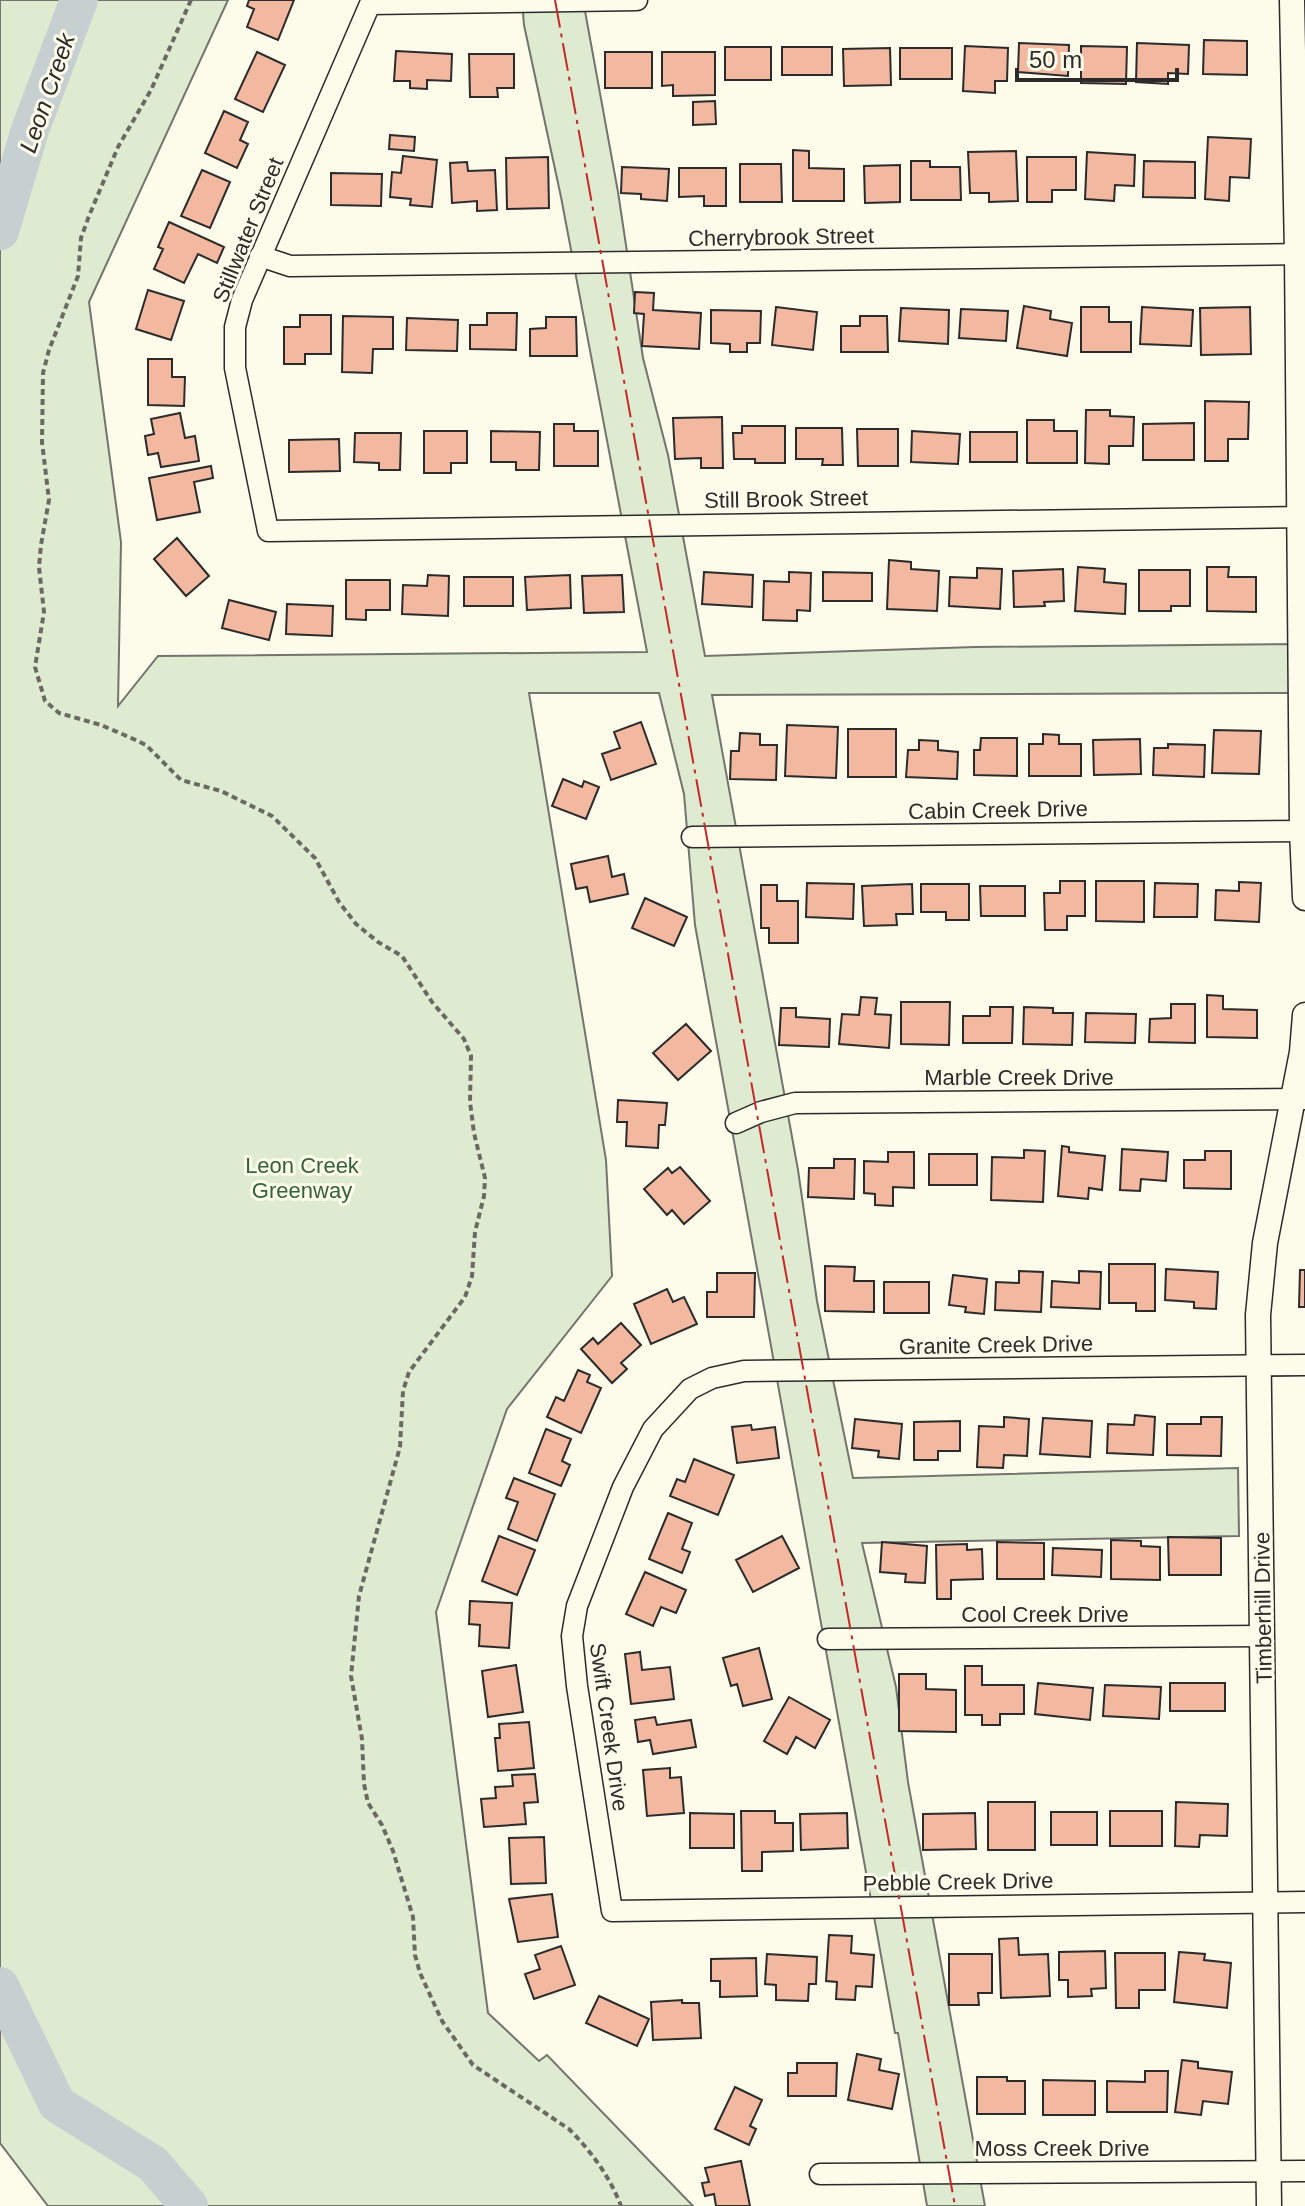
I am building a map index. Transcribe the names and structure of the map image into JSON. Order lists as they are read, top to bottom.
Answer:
{
  "streets": {
    "street": [
      "Stillwater Street",
      "Cherrybrook Street",
      "Still Brook Street",
      "Cabin Creek Drive",
      "Marble Creek Drive",
      "Granite Creek Drive",
      "Timberhill Drive",
      "Cool Creek Drive",
      "Swift Creek Drive",
      "Pebble Creek Drive",
      "Moss Creek Drive"
    ]
  },
  "crossings": [
    ["Stillwater Street", "Cherrybrook Street"],
    ["Stillwater Street", "Still Brook Street"],
    ["Marble Creek Drive", "Timberhill Drive"],
    ["Granite Creek Drive", "Timberhill Drive"],
    ["Granite Creek Drive", "Swift Creek Drive"],
    ["Timberhill Drive", "Cool Creek Drive"],
    ["Timberhill Drive", "Pebble Creek Drive"],
    ["Timberhill Drive", "Moss Creek Drive"],
    ["Swift Creek Drive", "Pebble Creek Drive"]
  ],
  "water": ["Leon Creek"],
  "parks": ["Leon Creek Greenway"],
  "scale_bar": "50 m"
}
